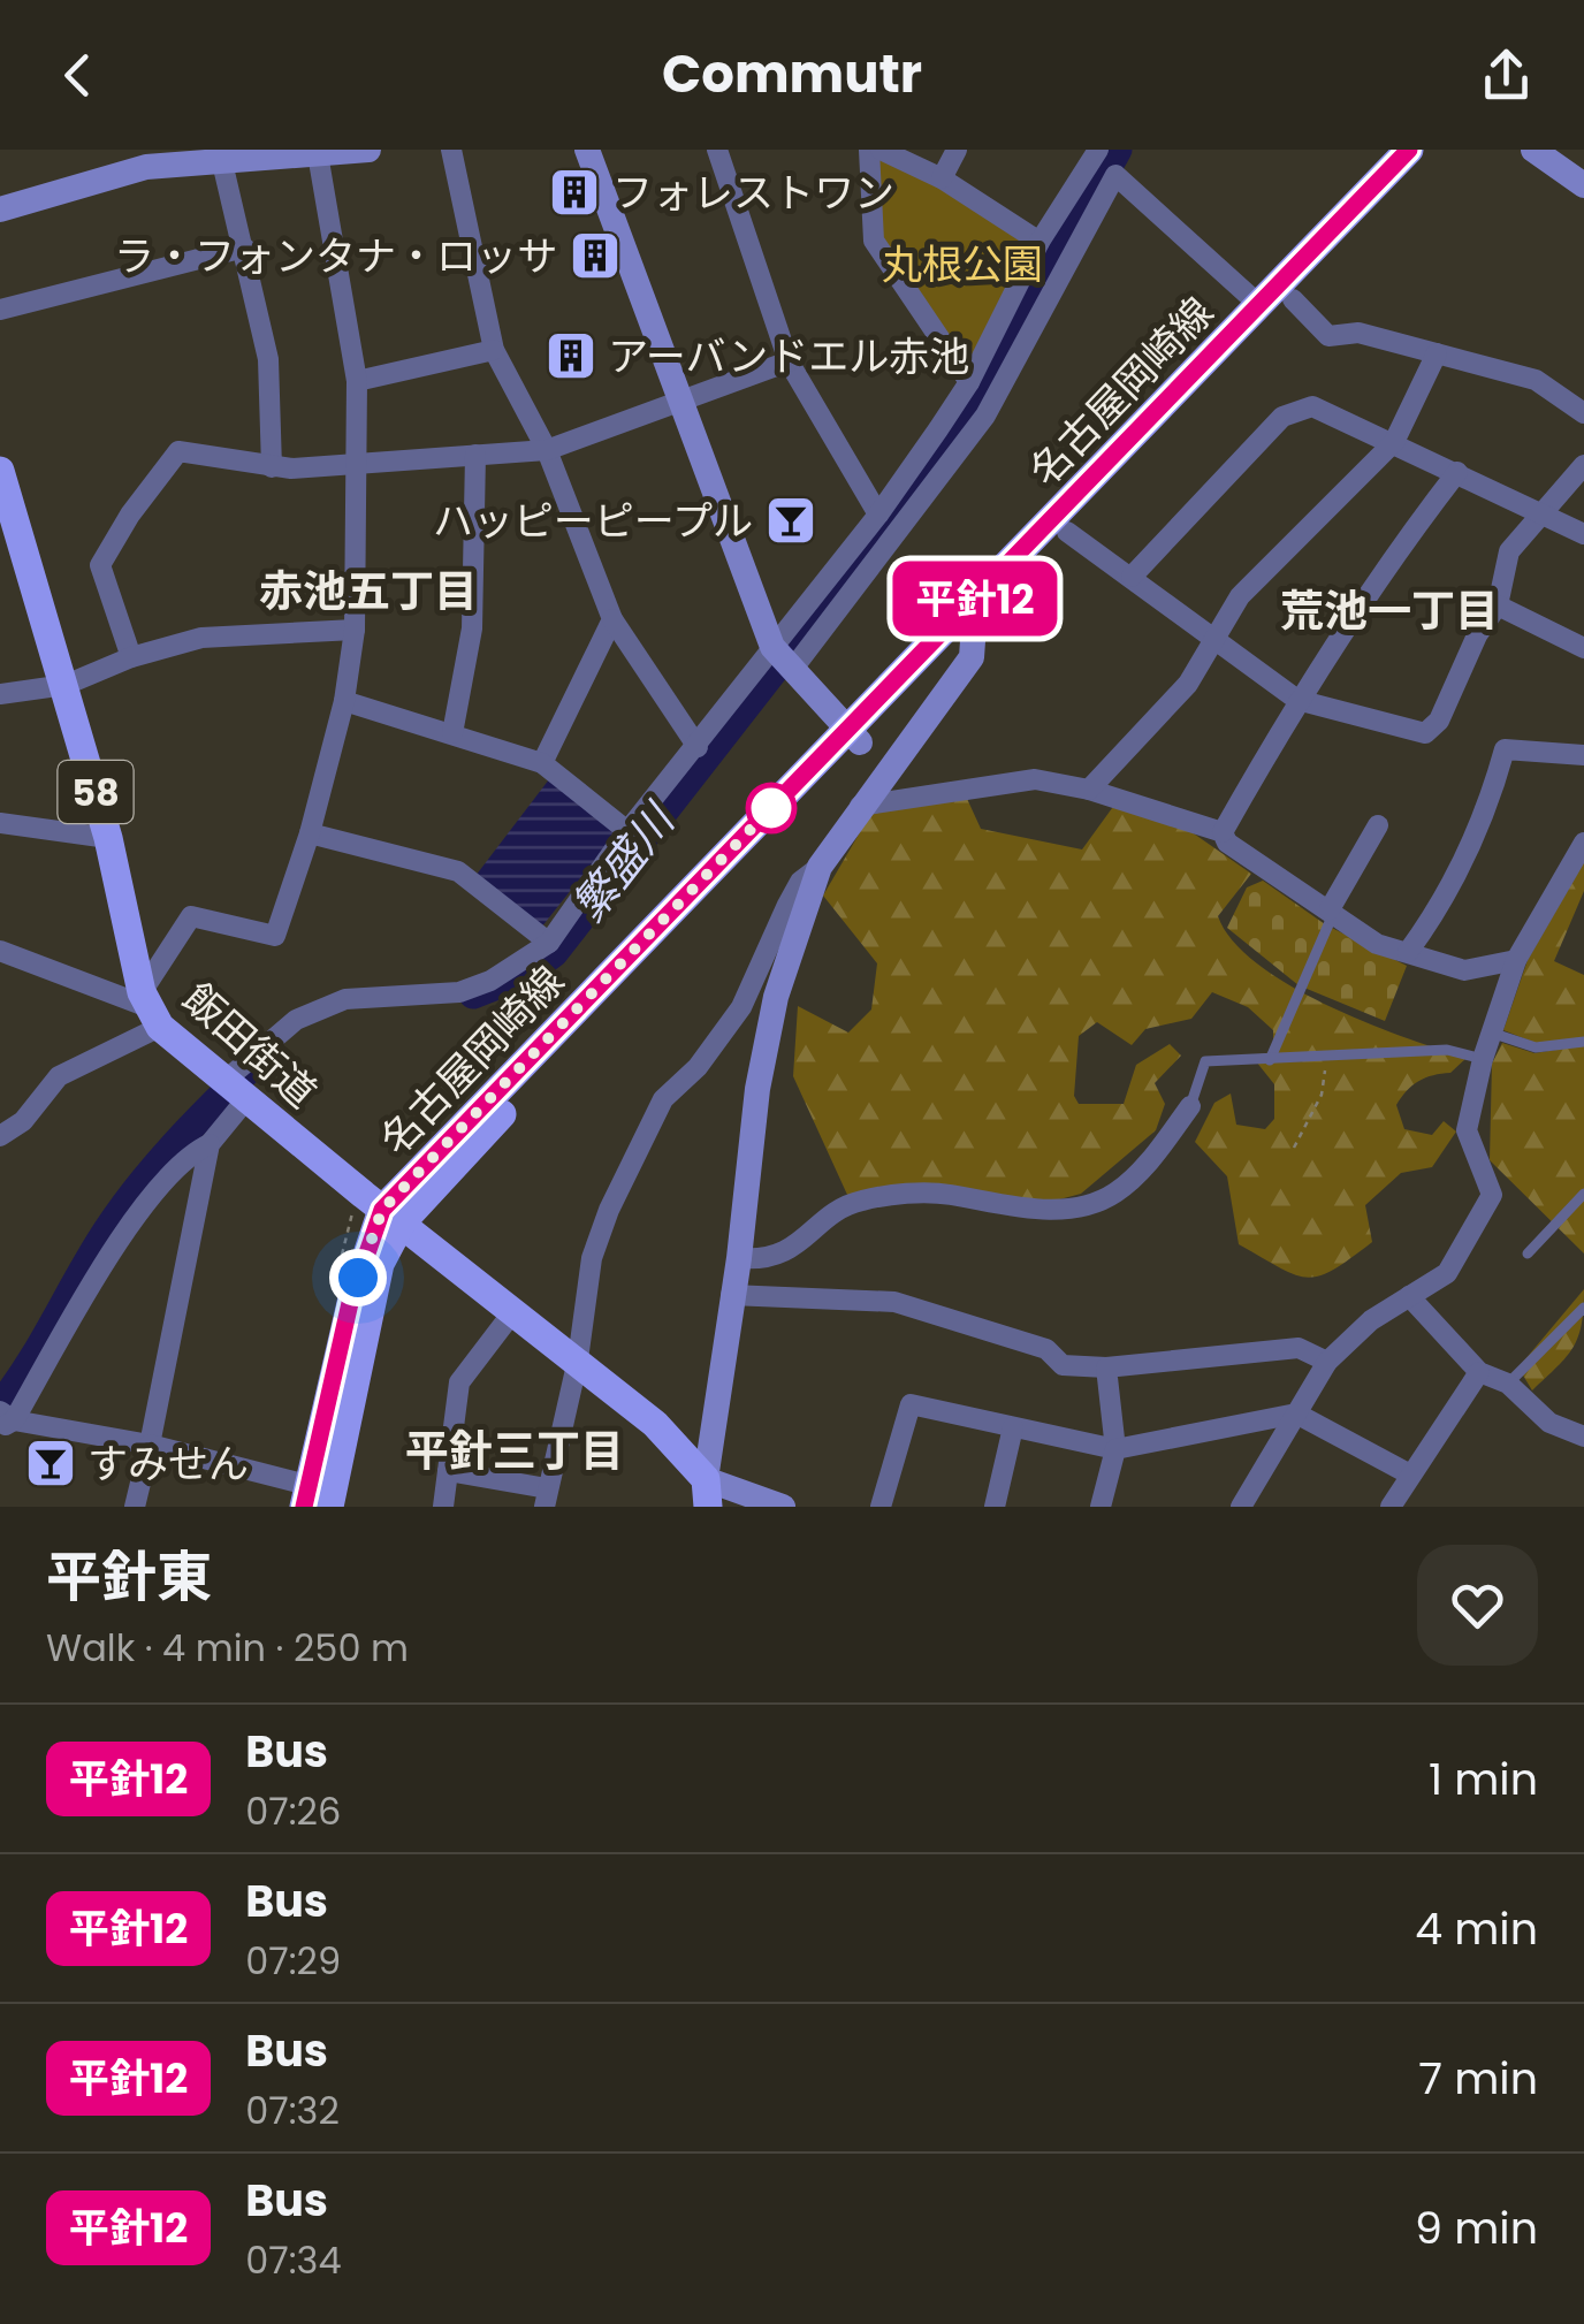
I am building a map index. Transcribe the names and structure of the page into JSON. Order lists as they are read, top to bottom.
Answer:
{
  "streets": {
    "main road": ["名古屋岡崎線", "58", "飯田街道"]
  },
  "crossings": [
    ["名古屋岡崎線", "飯田街道"]
  ],
  "districts": ["赤池五丁目", "荒池一丁目", "平針三丁目"],
  "water": ["繁盛川"],
  "parks": ["丸根公園"],
  "places": {
    "building": ["フォレストワン", "ラ・フォンタナ・ロッサ", "アーバンドエル赤池"],
    "bar": ["ハッピーピープル", "すみせん"]
  },
  "lines": ["bus line 平針12"],
  "page": {
    "header": "Commutr",
    "on_map": "平針12",
    "heading": ["平針東", "Walk · 4 min · 250 m"],
    "list": [
      {
        "mark": "平針12",
        "name": "Bus",
        "note": "07:26",
        "value": "1 min"
      },
      {
        "mark": "平針12",
        "name": "Bus",
        "note": "07:29",
        "value": "4 min"
      },
      {
        "mark": "平針12",
        "name": "Bus",
        "note": "07:32",
        "value": "7 min"
      },
      {
        "mark": "平針12",
        "name": "Bus",
        "note": "07:34",
        "value": "9 min"
      }
    ]
  }
}
